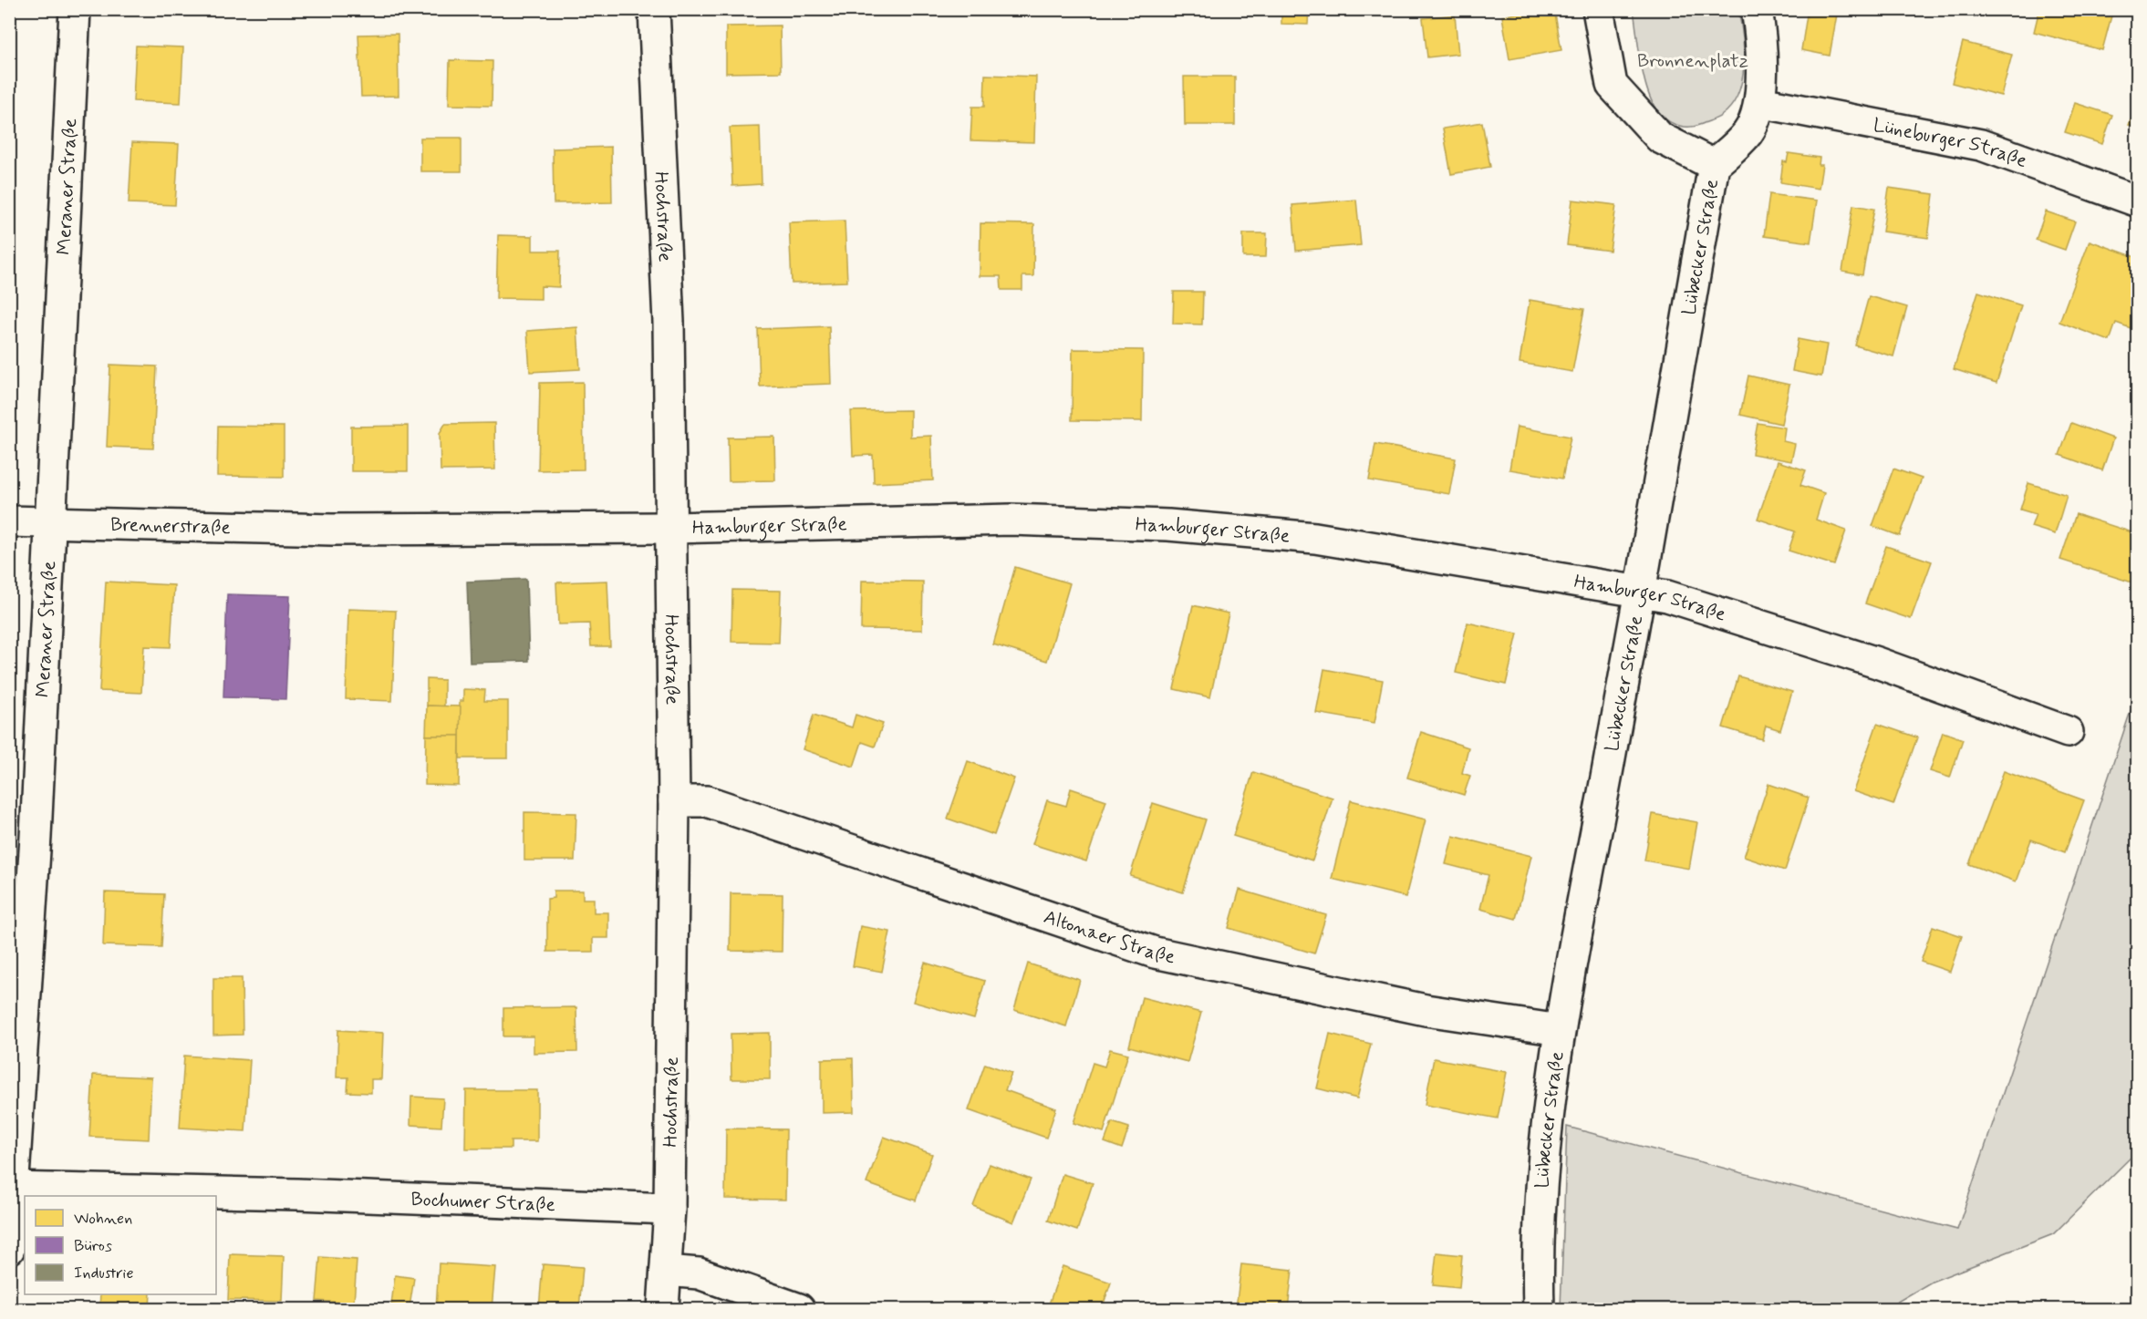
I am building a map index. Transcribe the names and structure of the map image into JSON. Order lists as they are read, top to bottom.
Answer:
{
  "streets": {
    "street": [
      "Lüneburger Straße",
      "Meraner Straße",
      "Hochstraße",
      "Lübecker Straße",
      "Hamburger Straße",
      "Brennerstraße",
      "Altonaer Straße",
      "Bochumer Straße"
    ]
  },
  "crossings": [
    ["Lüneburger Straße", "Lübecker Straße"],
    ["Meraner Straße", "Brennerstraße"],
    ["Meraner Straße", "Bochumer Straße"],
    ["Hochstraße", "Hamburger Straße"],
    ["Hochstraße", "Altonaer Straße"],
    ["Hochstraße", "Bochumer Straße"],
    ["Lübecker Straße", "Hamburger Straße"],
    ["Lübecker Straße", "Altonaer Straße"],
    ["Hamburger Straße", "Brennerstraße"]
  ],
  "parks": ["Bronnenplatz"],
  "legend": ["Wohnen", "Büros", "Industrie"]
}
